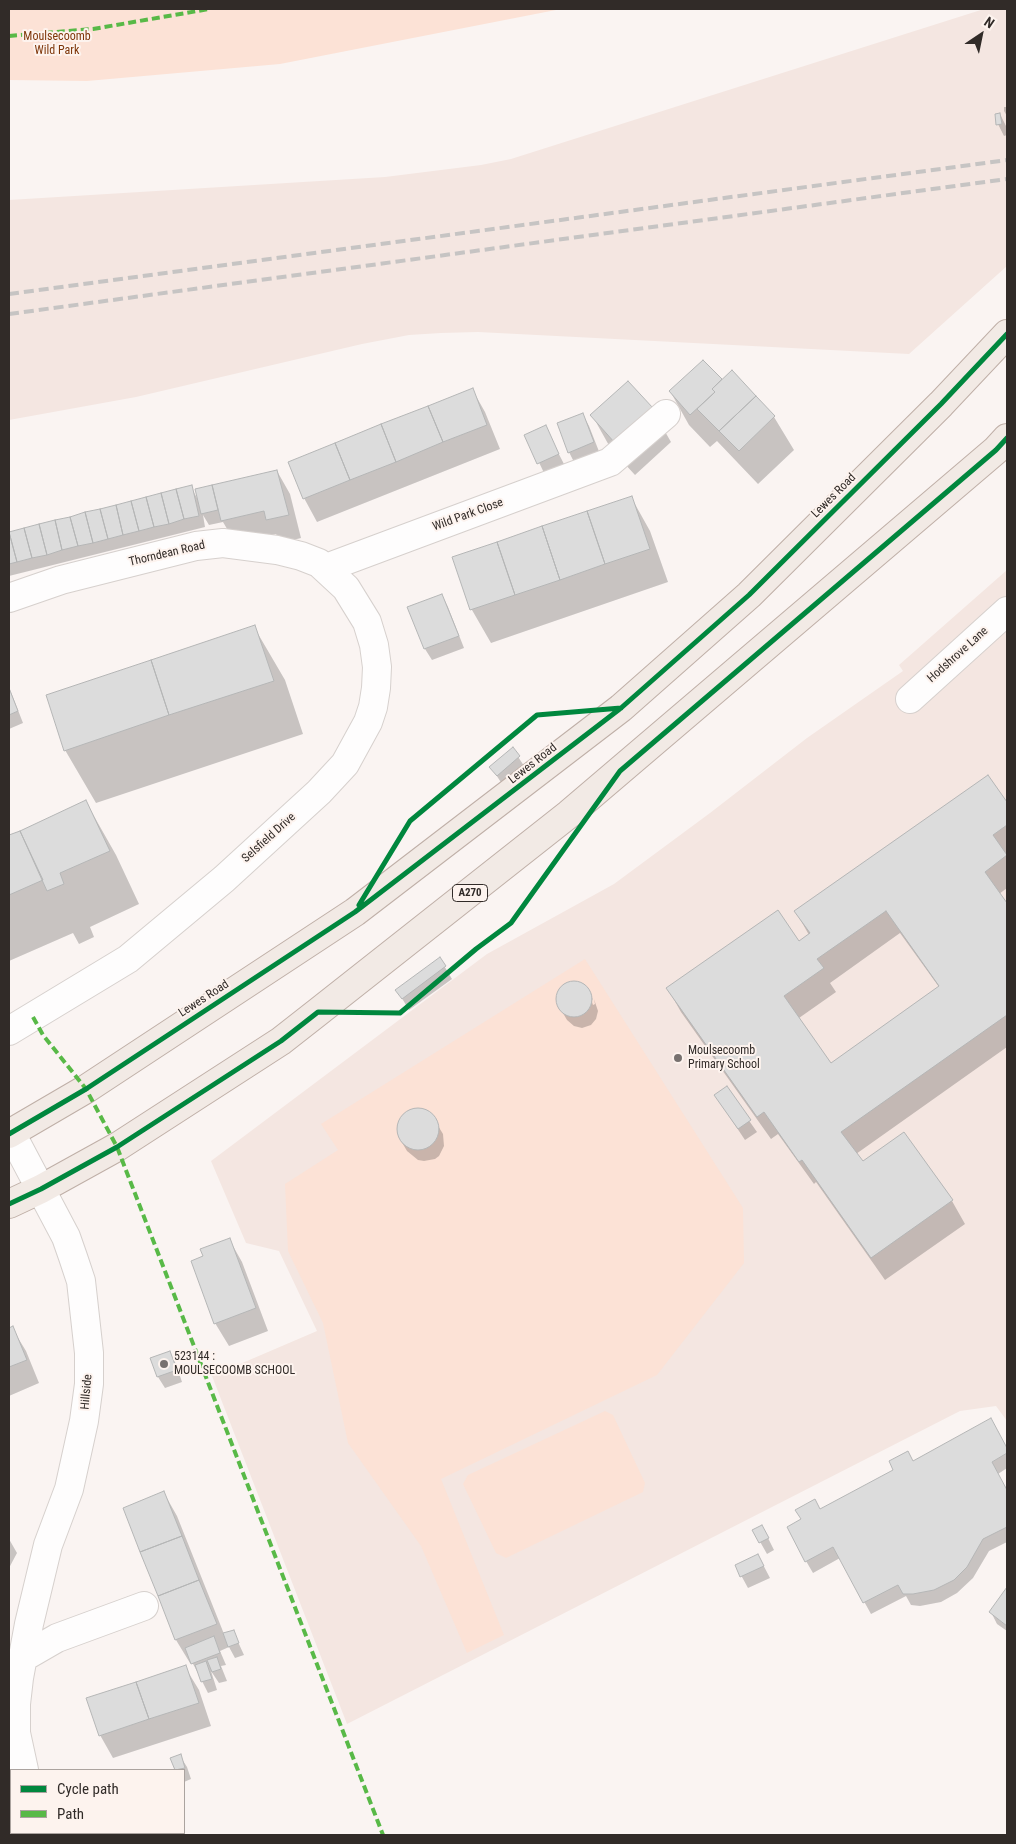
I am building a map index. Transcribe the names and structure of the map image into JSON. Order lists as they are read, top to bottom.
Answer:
{
  "streets": {
    "main road": ["Lewes Road", "A270"],
    "street": [
      "Wild Park Close",
      "Thorndean Road",
      "Hodshrove Lane",
      "Selsfield Drive",
      "Hillside"
    ]
  },
  "crossings": [
    ["Lewes Road", "Hillside"],
    ["Wild Park Close", "Thorndean Road"],
    ["Wild Park Close", "Selsfield Drive"],
    ["Thorndean Road", "Selsfield Drive"],
    ["A270", "Hillside"]
  ],
  "parks": ["Moulsecoomb Wild Park"],
  "places": ["Moulsecoomb Primary School", "523144 : MOULSECOOMB SCHOOL"],
  "legend": ["Cycle path", "Path"],
  "north": "top right"
}
